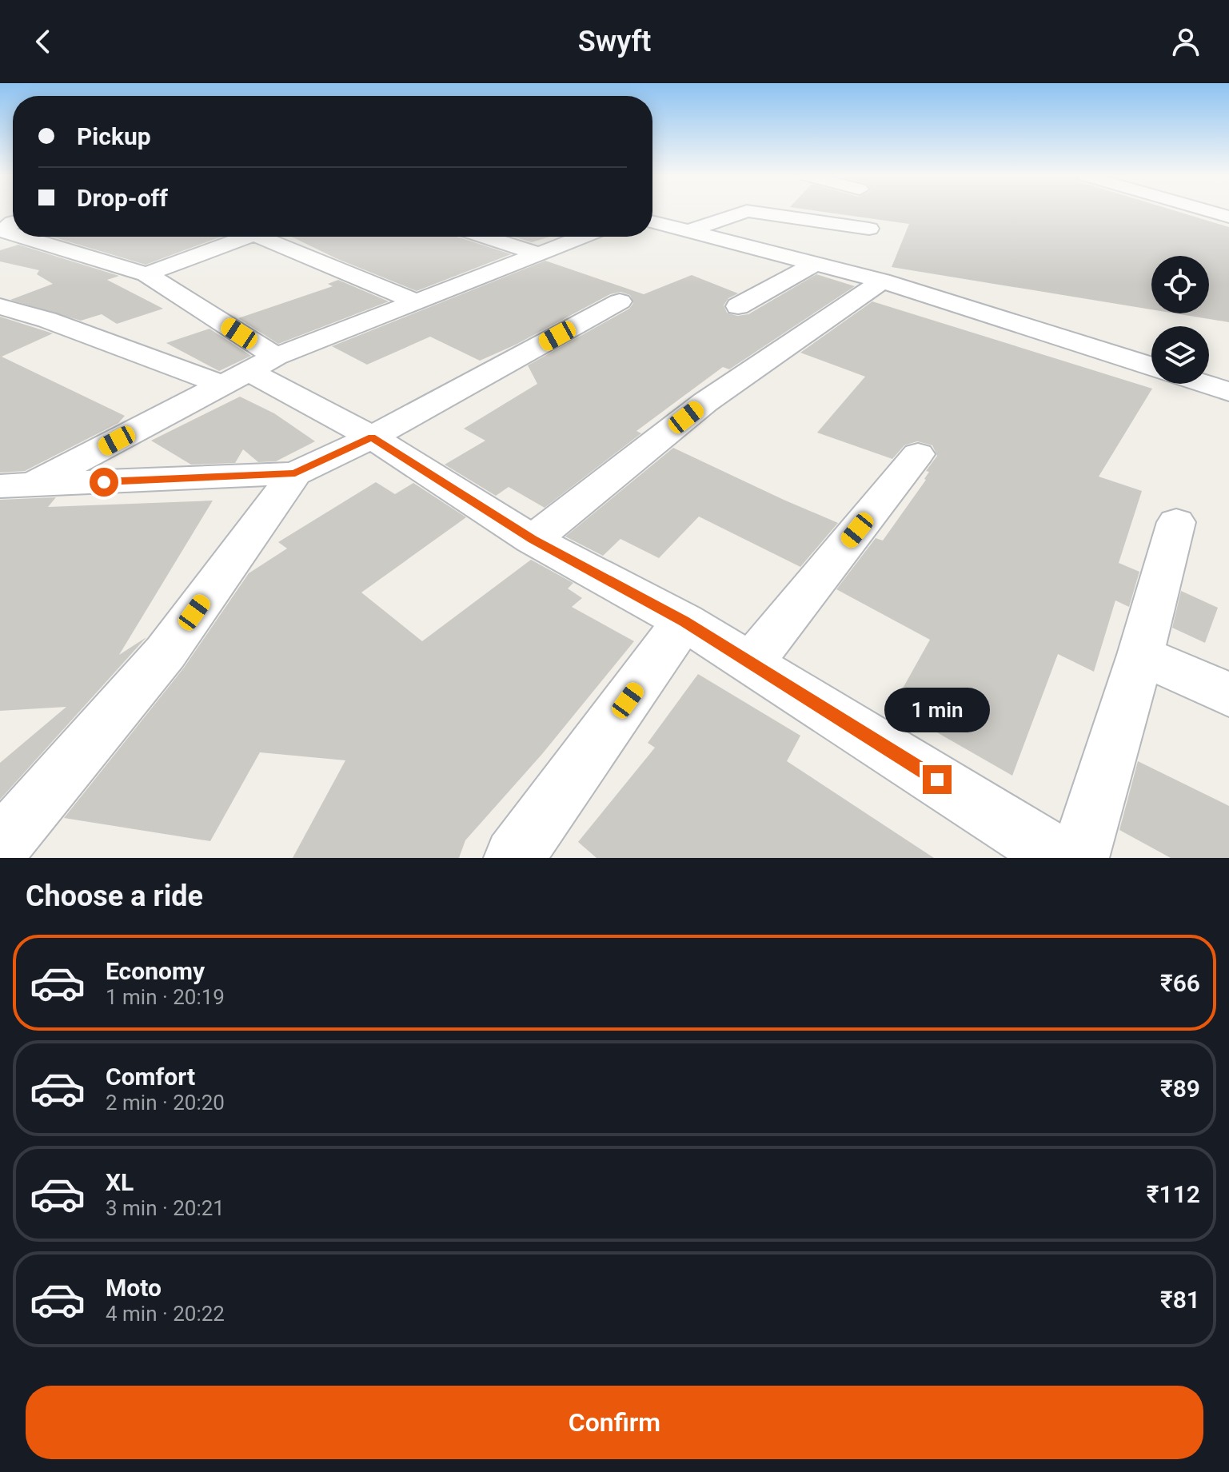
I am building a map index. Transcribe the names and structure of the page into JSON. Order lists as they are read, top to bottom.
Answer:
{
  "page": {
    "header": "Swyft",
    "banner": ["Pickup", "Drop-off"],
    "bubble": "1 min",
    "heading": "Choose a ride",
    "list": [
      {
        "name": "Economy",
        "note": "1 min · 20:19",
        "value": "₹66"
      },
      {
        "name": "Comfort",
        "note": "2 min · 20:20",
        "value": "₹89"
      },
      {
        "name": "XL",
        "note": "3 min · 20:21",
        "value": "₹112"
      },
      {
        "name": "Moto",
        "note": "4 min · 20:22",
        "value": "₹81"
      }
    ],
    "buttons": "Confirm"
  }
}
